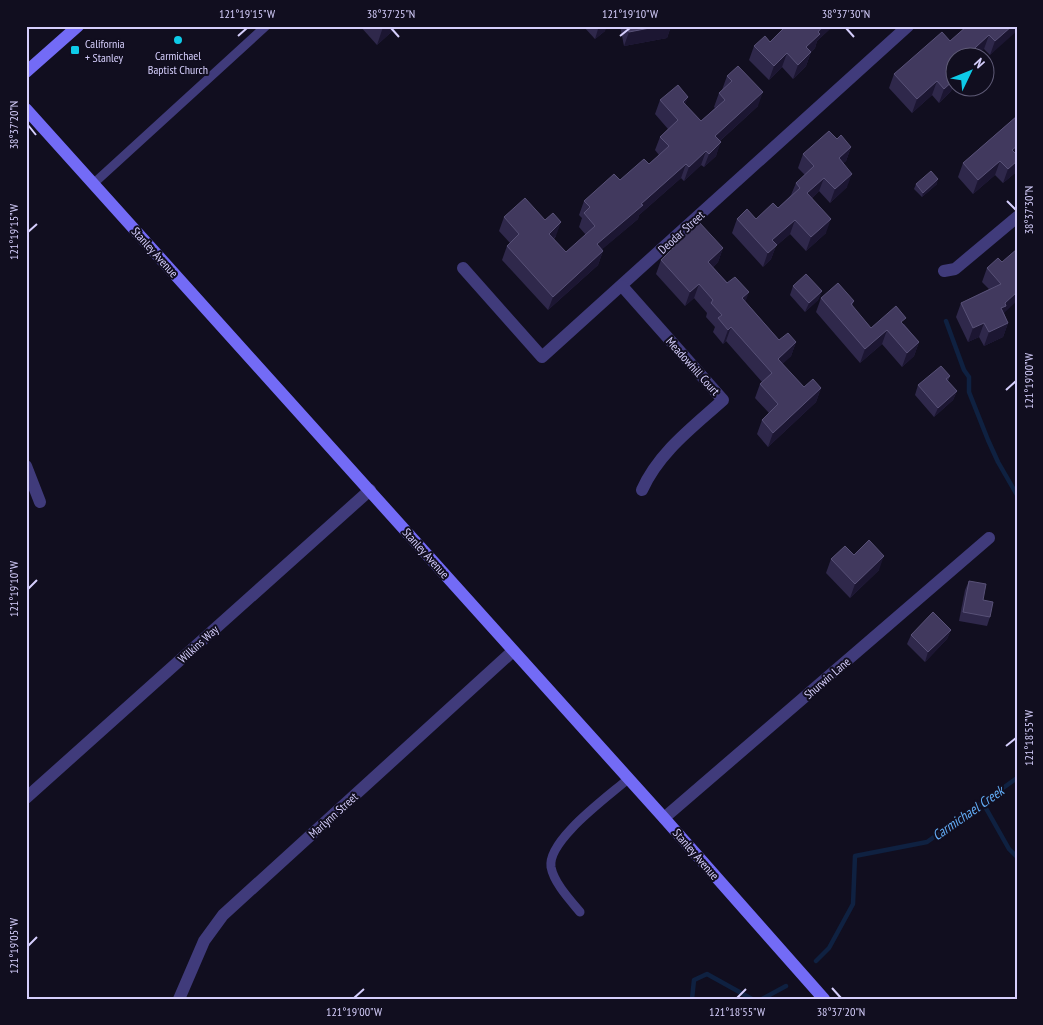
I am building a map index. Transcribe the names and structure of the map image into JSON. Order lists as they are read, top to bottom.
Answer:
{
  "streets": {
    "street": [
      "Deodar Street",
      "Stanley Avenue",
      "Meadowhill Court",
      "Wilkins Way",
      "Shurwin Lane",
      "Marlynn Street"
    ]
  },
  "crossings": [
    ["Deodar Street", "Meadowhill Court"],
    ["Stanley Avenue", "Wilkins Way"],
    ["Stanley Avenue", "Shurwin Lane"],
    ["Stanley Avenue", "Marlynn Street"]
  ],
  "water": ["Carmichael Creek"],
  "places": {
    "other": ["Carmichael Baptist Church"],
    "transit": ["California + Stanley"]
  },
  "north": "top right",
  "coordinates": [
    "121°19'15\"W",
    "38°37'25\"N",
    "121°19'10\"W",
    "38°37'30\"N",
    "38°37'20\"N",
    "121°19'00\"W",
    "121°18'55\"W",
    "121°19'05\"W"
  ]
}
